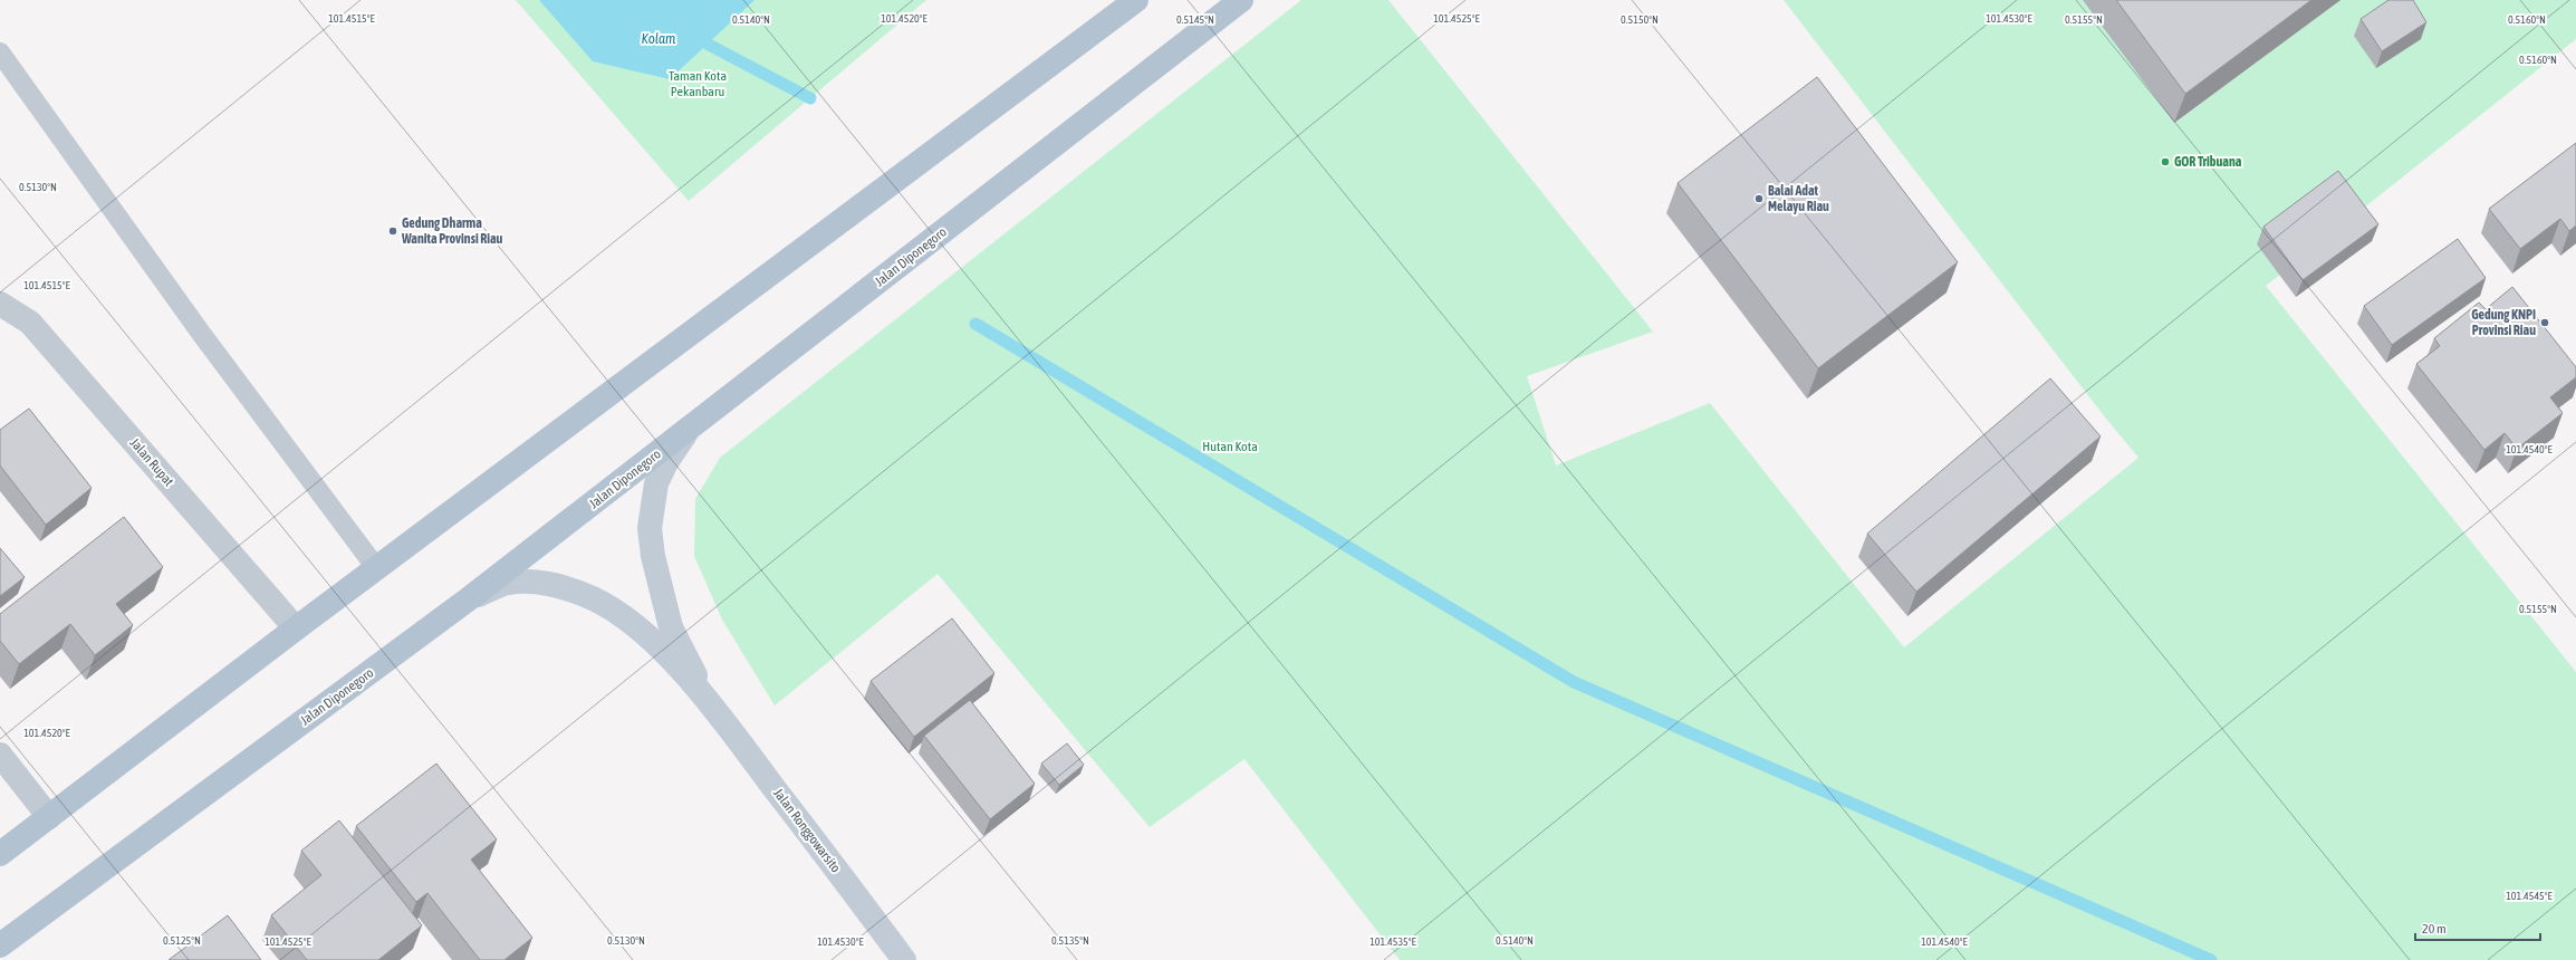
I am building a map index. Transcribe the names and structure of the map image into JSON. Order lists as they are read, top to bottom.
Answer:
{
  "streets": {
    "main road": ["Jalan Diponegoro"],
    "street": ["Jalan Rupat", "Jalan Ronggowarsito"]
  },
  "crossings": [
    ["Jalan Diponegoro", "Jalan Ronggowarsito"]
  ],
  "water": ["Kolam"],
  "parks": ["Taman Kota Pekanbaru", "Hutan Kota"],
  "places": [
    "GOR Tribuana",
    "Balai Adat Melayu Riau",
    "Gedung Dharma Wanita Provinsi Riau",
    "Gedung KNPI Provinsi Riau"
  ],
  "scale_bar": "20 m",
  "coordinates": [
    "101.4520°E",
    "101.4515°E",
    "101.4525°E",
    "101.4530°E",
    "0.5140°N",
    "0.5145°N",
    "0.5150°N",
    "0.5155°N",
    "0.5160°N",
    "0.5130°N",
    "101.4540°E",
    "101.4545°E",
    "0.5125°N",
    "0.5135°N",
    "101.4535°E"
  ]
}
